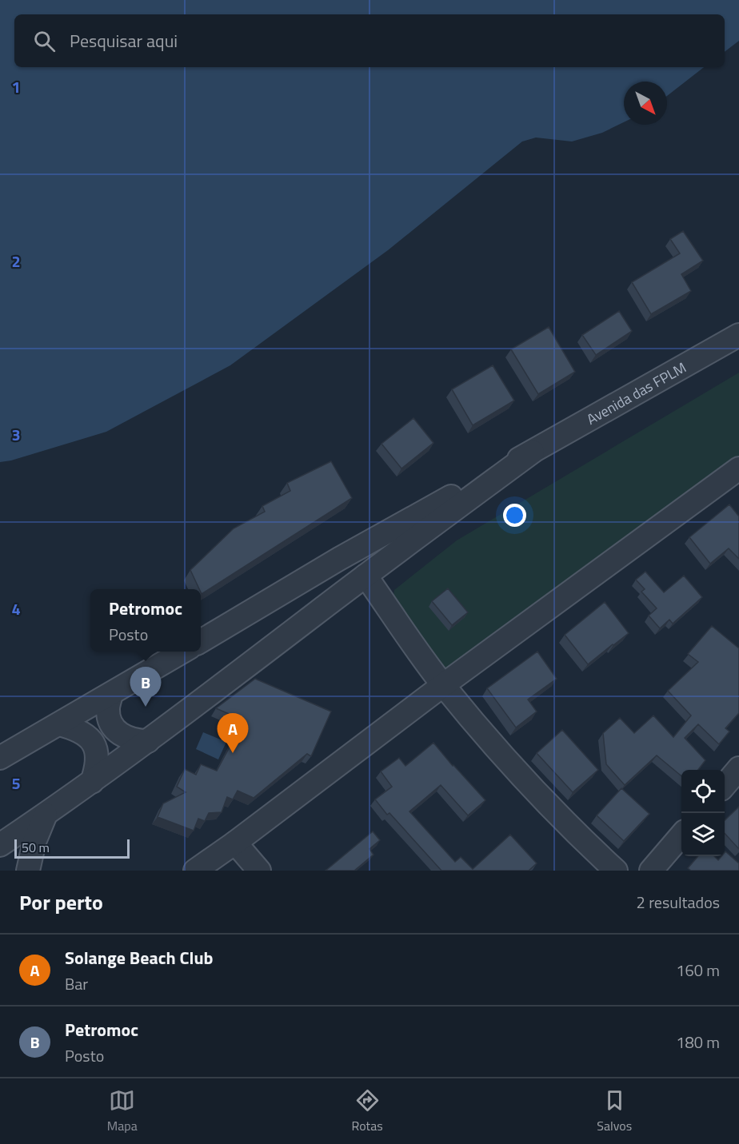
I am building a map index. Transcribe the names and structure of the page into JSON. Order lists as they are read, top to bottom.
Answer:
{
  "streets": {
    "street": ["Avenida das FPLM"]
  },
  "scale_bar": "50 m",
  "north": "bottom right",
  "page": {
    "search": "Pesquisar aqui",
    "popup": ["Petromoc", "Posto"],
    "pins": ["B", "A"],
    "scale": "50 m",
    "heading": ["Por perto", "2 resultados"],
    "list": [
      {
        "mark": "A",
        "name": "Solange Beach Club",
        "note": "Bar",
        "value": "160 m"
      },
      {
        "mark": "B",
        "name": "Petromoc",
        "note": "Posto",
        "value": "180 m"
      }
    ],
    "nav": ["Mapa", "Rotas", "Salvos"]
  },
  "grid": {
    "rows": [
      "1",
      "2",
      "3",
      "4",
      "5"
    ]
  }
}
